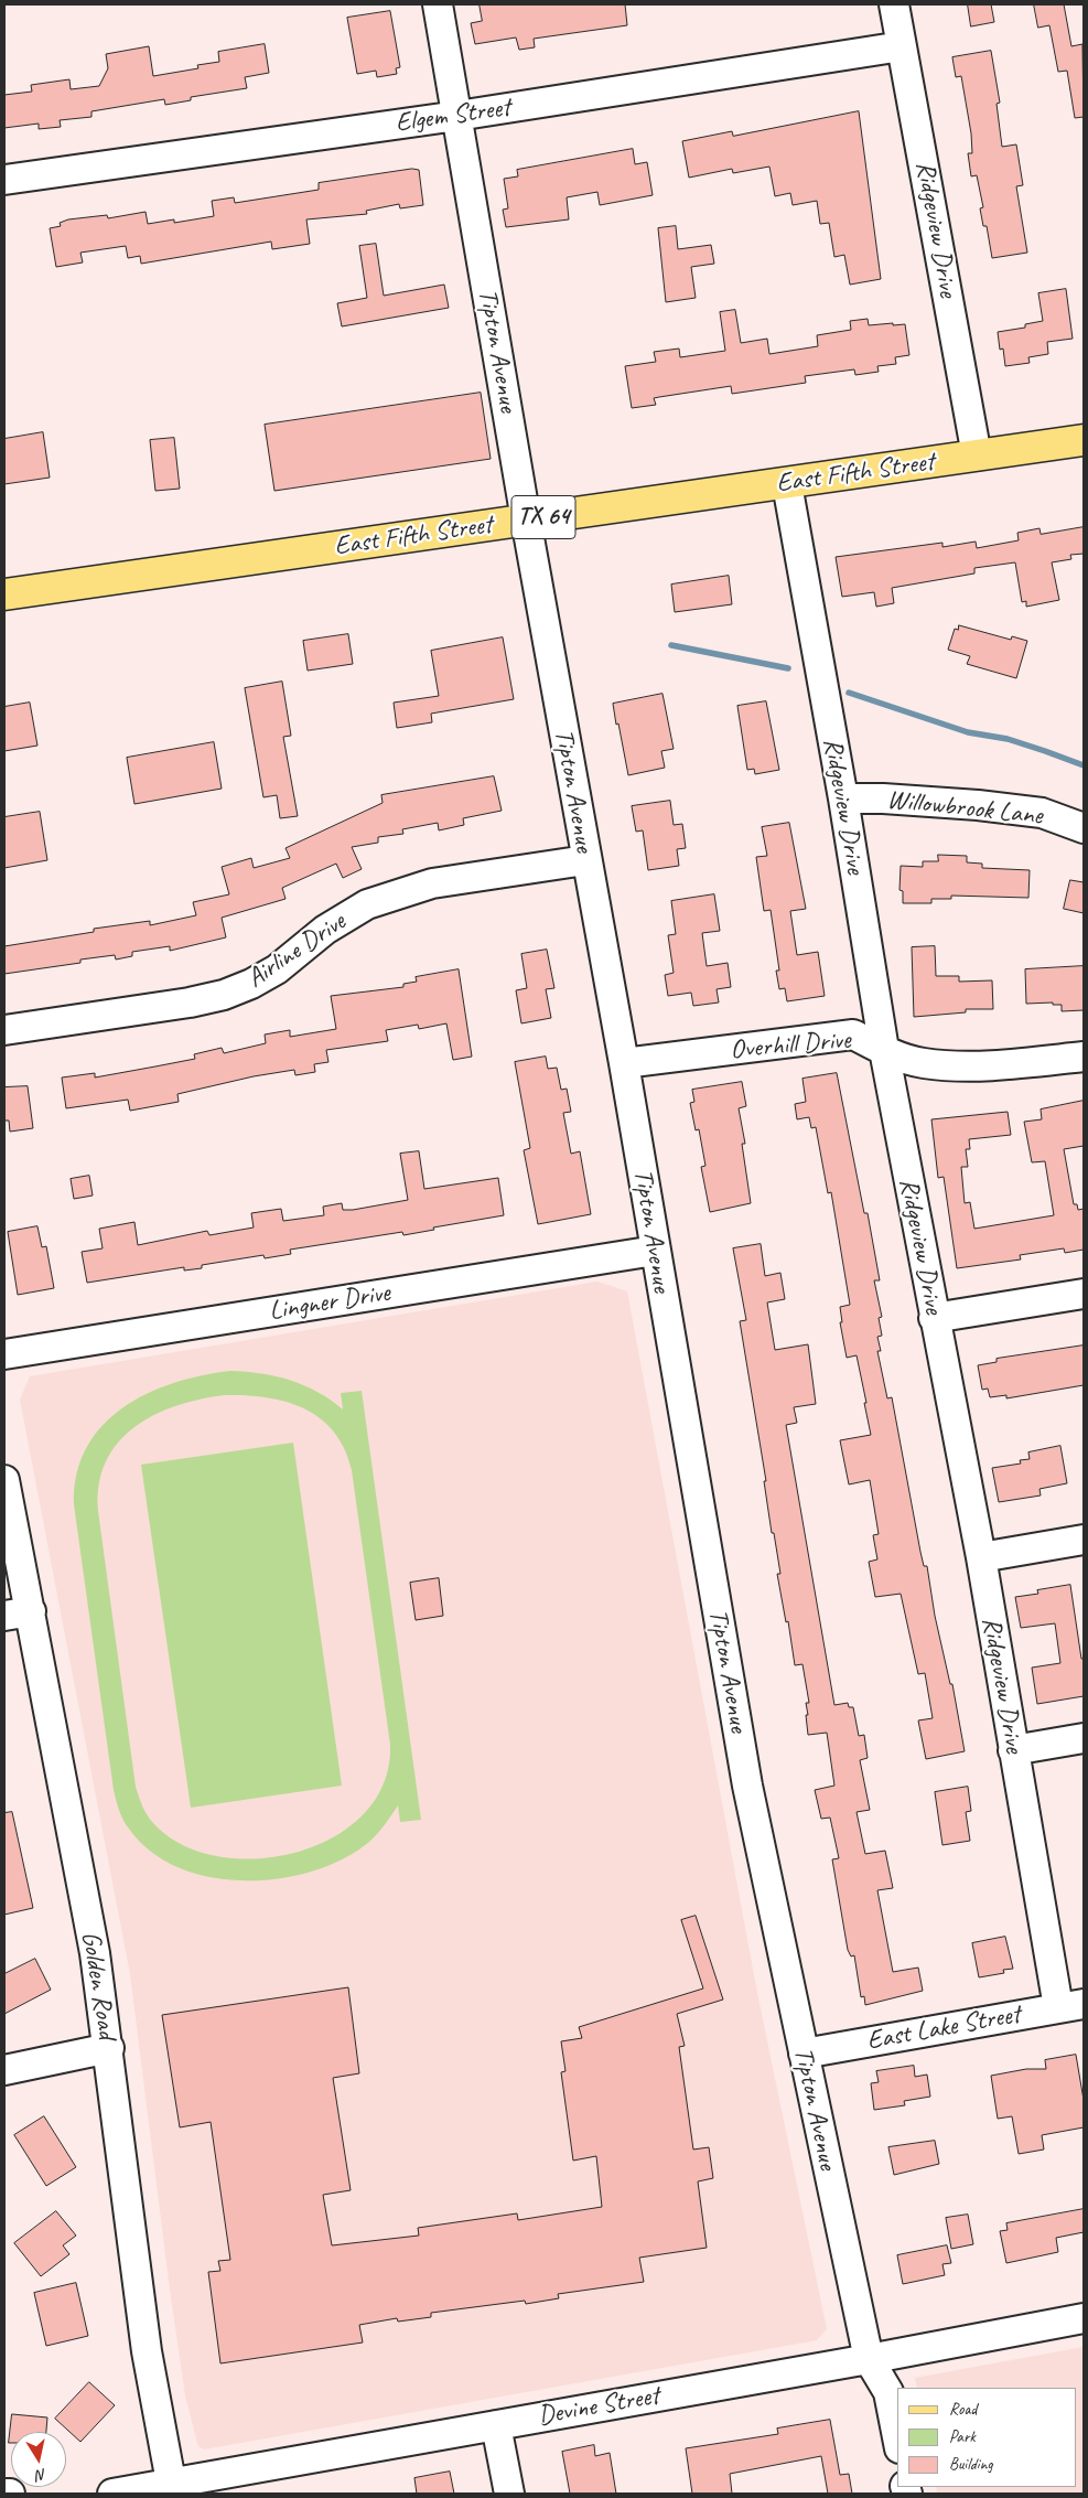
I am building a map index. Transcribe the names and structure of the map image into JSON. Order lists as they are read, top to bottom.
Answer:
{
  "streets": {
    "main road": ["East Fifth Street", "TX 64"],
    "street": [
      "Elgem Street",
      "Ridgeview Drive",
      "Tipton Avenue",
      "Willowbrook Lane",
      "Airline Drive",
      "Overhill Drive",
      "Lingner Drive",
      "Golden Road",
      "East Lake Street",
      "Devine Street"
    ]
  },
  "crossings": [
    ["Elgem Street", "Ridgeview Drive"],
    ["Elgem Street", "Tipton Avenue"],
    ["Ridgeview Drive", "East Fifth Street"],
    ["Ridgeview Drive", "Willowbrook Lane"],
    ["Ridgeview Drive", "Overhill Drive"],
    ["Ridgeview Drive", "East Lake Street"],
    ["Tipton Avenue", "East Fifth Street"],
    ["Tipton Avenue", "Airline Drive"],
    ["Tipton Avenue", "Overhill Drive"],
    ["Tipton Avenue", "Lingner Drive"],
    ["Tipton Avenue", "East Lake Street"],
    ["Tipton Avenue", "Devine Street"],
    ["Golden Road", "Devine Street"]
  ],
  "legend": ["Road", "Park", "Building"],
  "north": "bottom"
}
